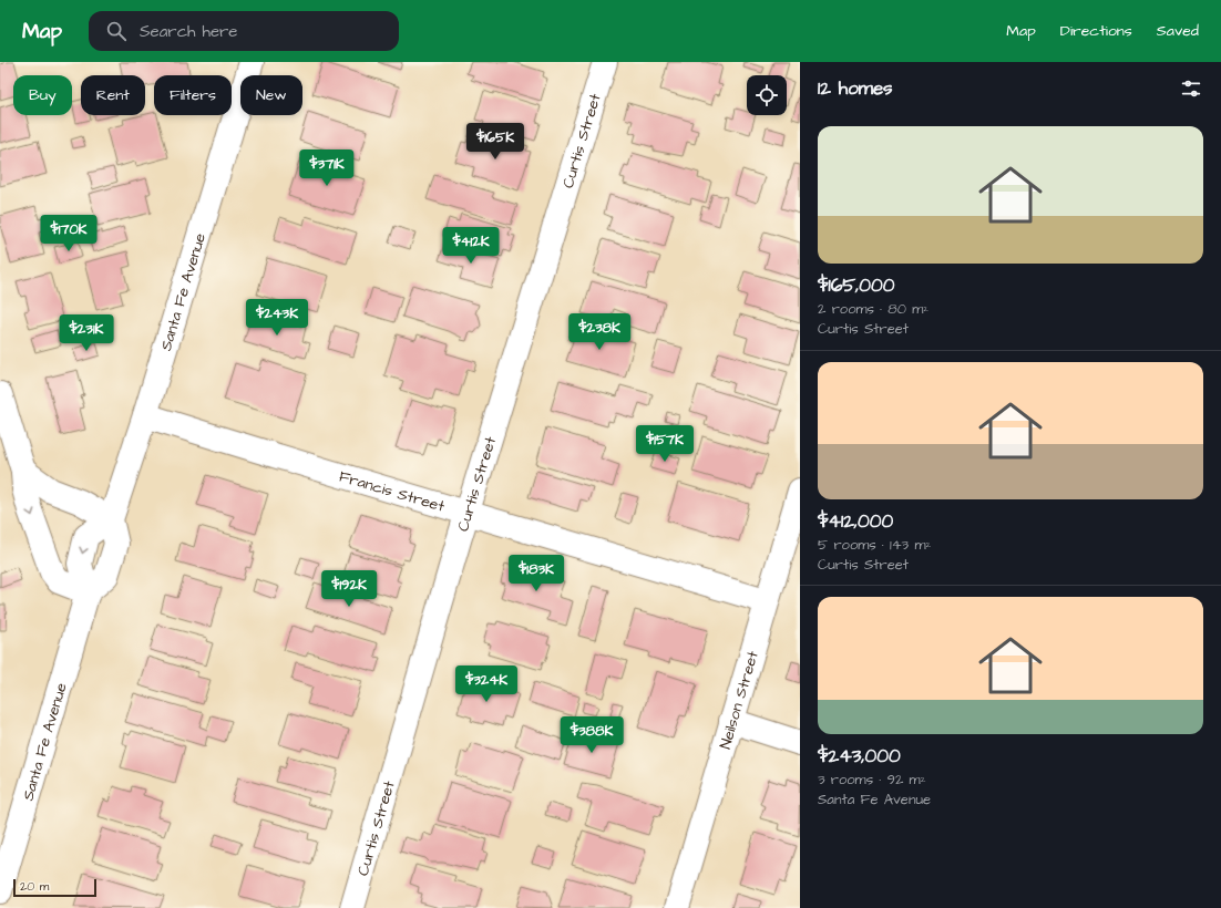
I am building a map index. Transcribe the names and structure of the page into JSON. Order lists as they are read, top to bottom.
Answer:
{
  "streets": {
    "street": [
      "Curtis Street",
      "Santa Fe Avenue",
      "Francis Street",
      "Neilson Street"
    ]
  },
  "crossings": [
    ["Curtis Street", "Francis Street"],
    ["Santa Fe Avenue", "Francis Street"],
    ["Francis Street", "Neilson Street"]
  ],
  "scale_bar": "20 m",
  "page": {
    "header": "Map",
    "search": "Search here",
    "nav": ["Map", "Directions", "Saved"],
    "heading": "12 homes",
    "chip": [
      "Buy",
      "Rent",
      "Filters",
      "New"
    ],
    "list": [
      {
        "name": "$165,000",
        "note": "2 rooms · 80 m² · Curtis Street"
      },
      {
        "name": "$412,000",
        "note": "5 rooms · 143 m² · Curtis Street"
      },
      {
        "name": "$243,000",
        "note": "3 rooms · 92 m² · Santa Fe Avenue"
      }
    ],
    "price": [
      "$165K",
      "$371K",
      "$170K",
      "$412K",
      "$243K",
      "$238K",
      "$231K",
      "$157K",
      "$183K",
      "$192K",
      "$324K",
      "$388K"
    ],
    "scale": "20 m"
  }
}
